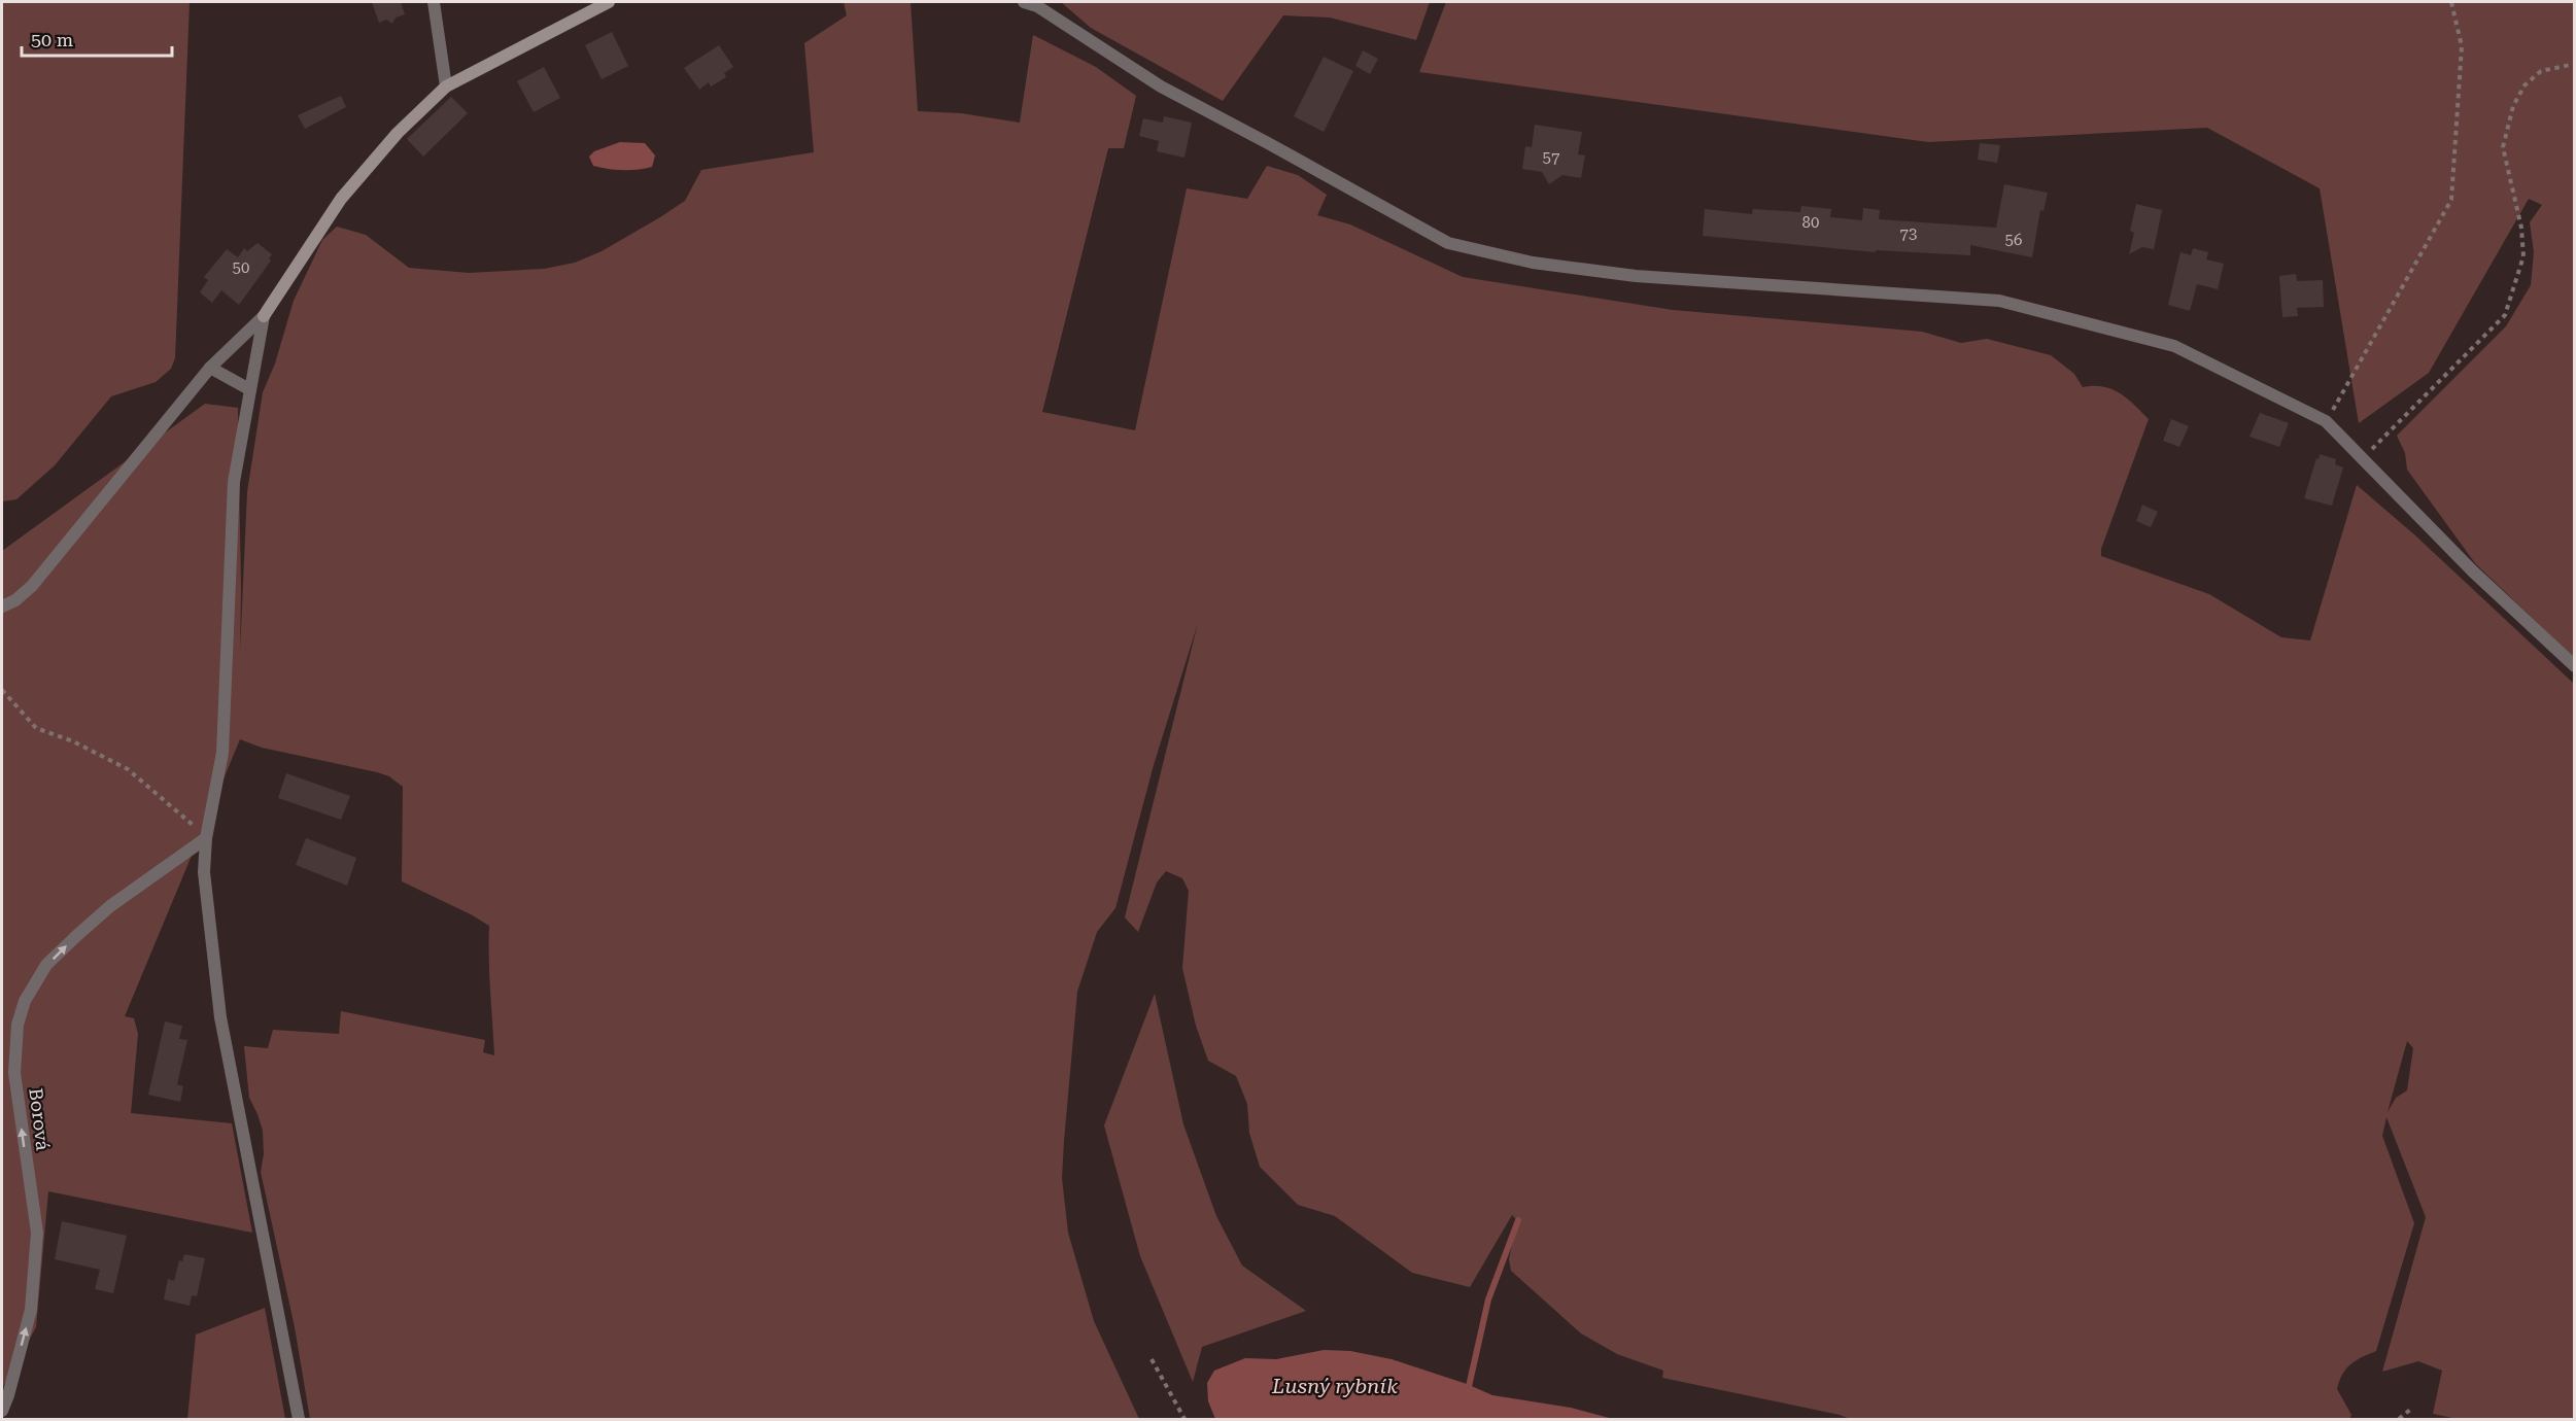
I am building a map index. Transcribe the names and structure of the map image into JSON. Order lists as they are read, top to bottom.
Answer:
{
  "streets": {
    "street": ["Borová"]
  },
  "one_way": ["Borová"],
  "water": ["Lusný rybník"],
  "house_numbers": [
    "57",
    "80",
    "73",
    "56",
    "50"
  ],
  "scale_bar": "50 m"
}
